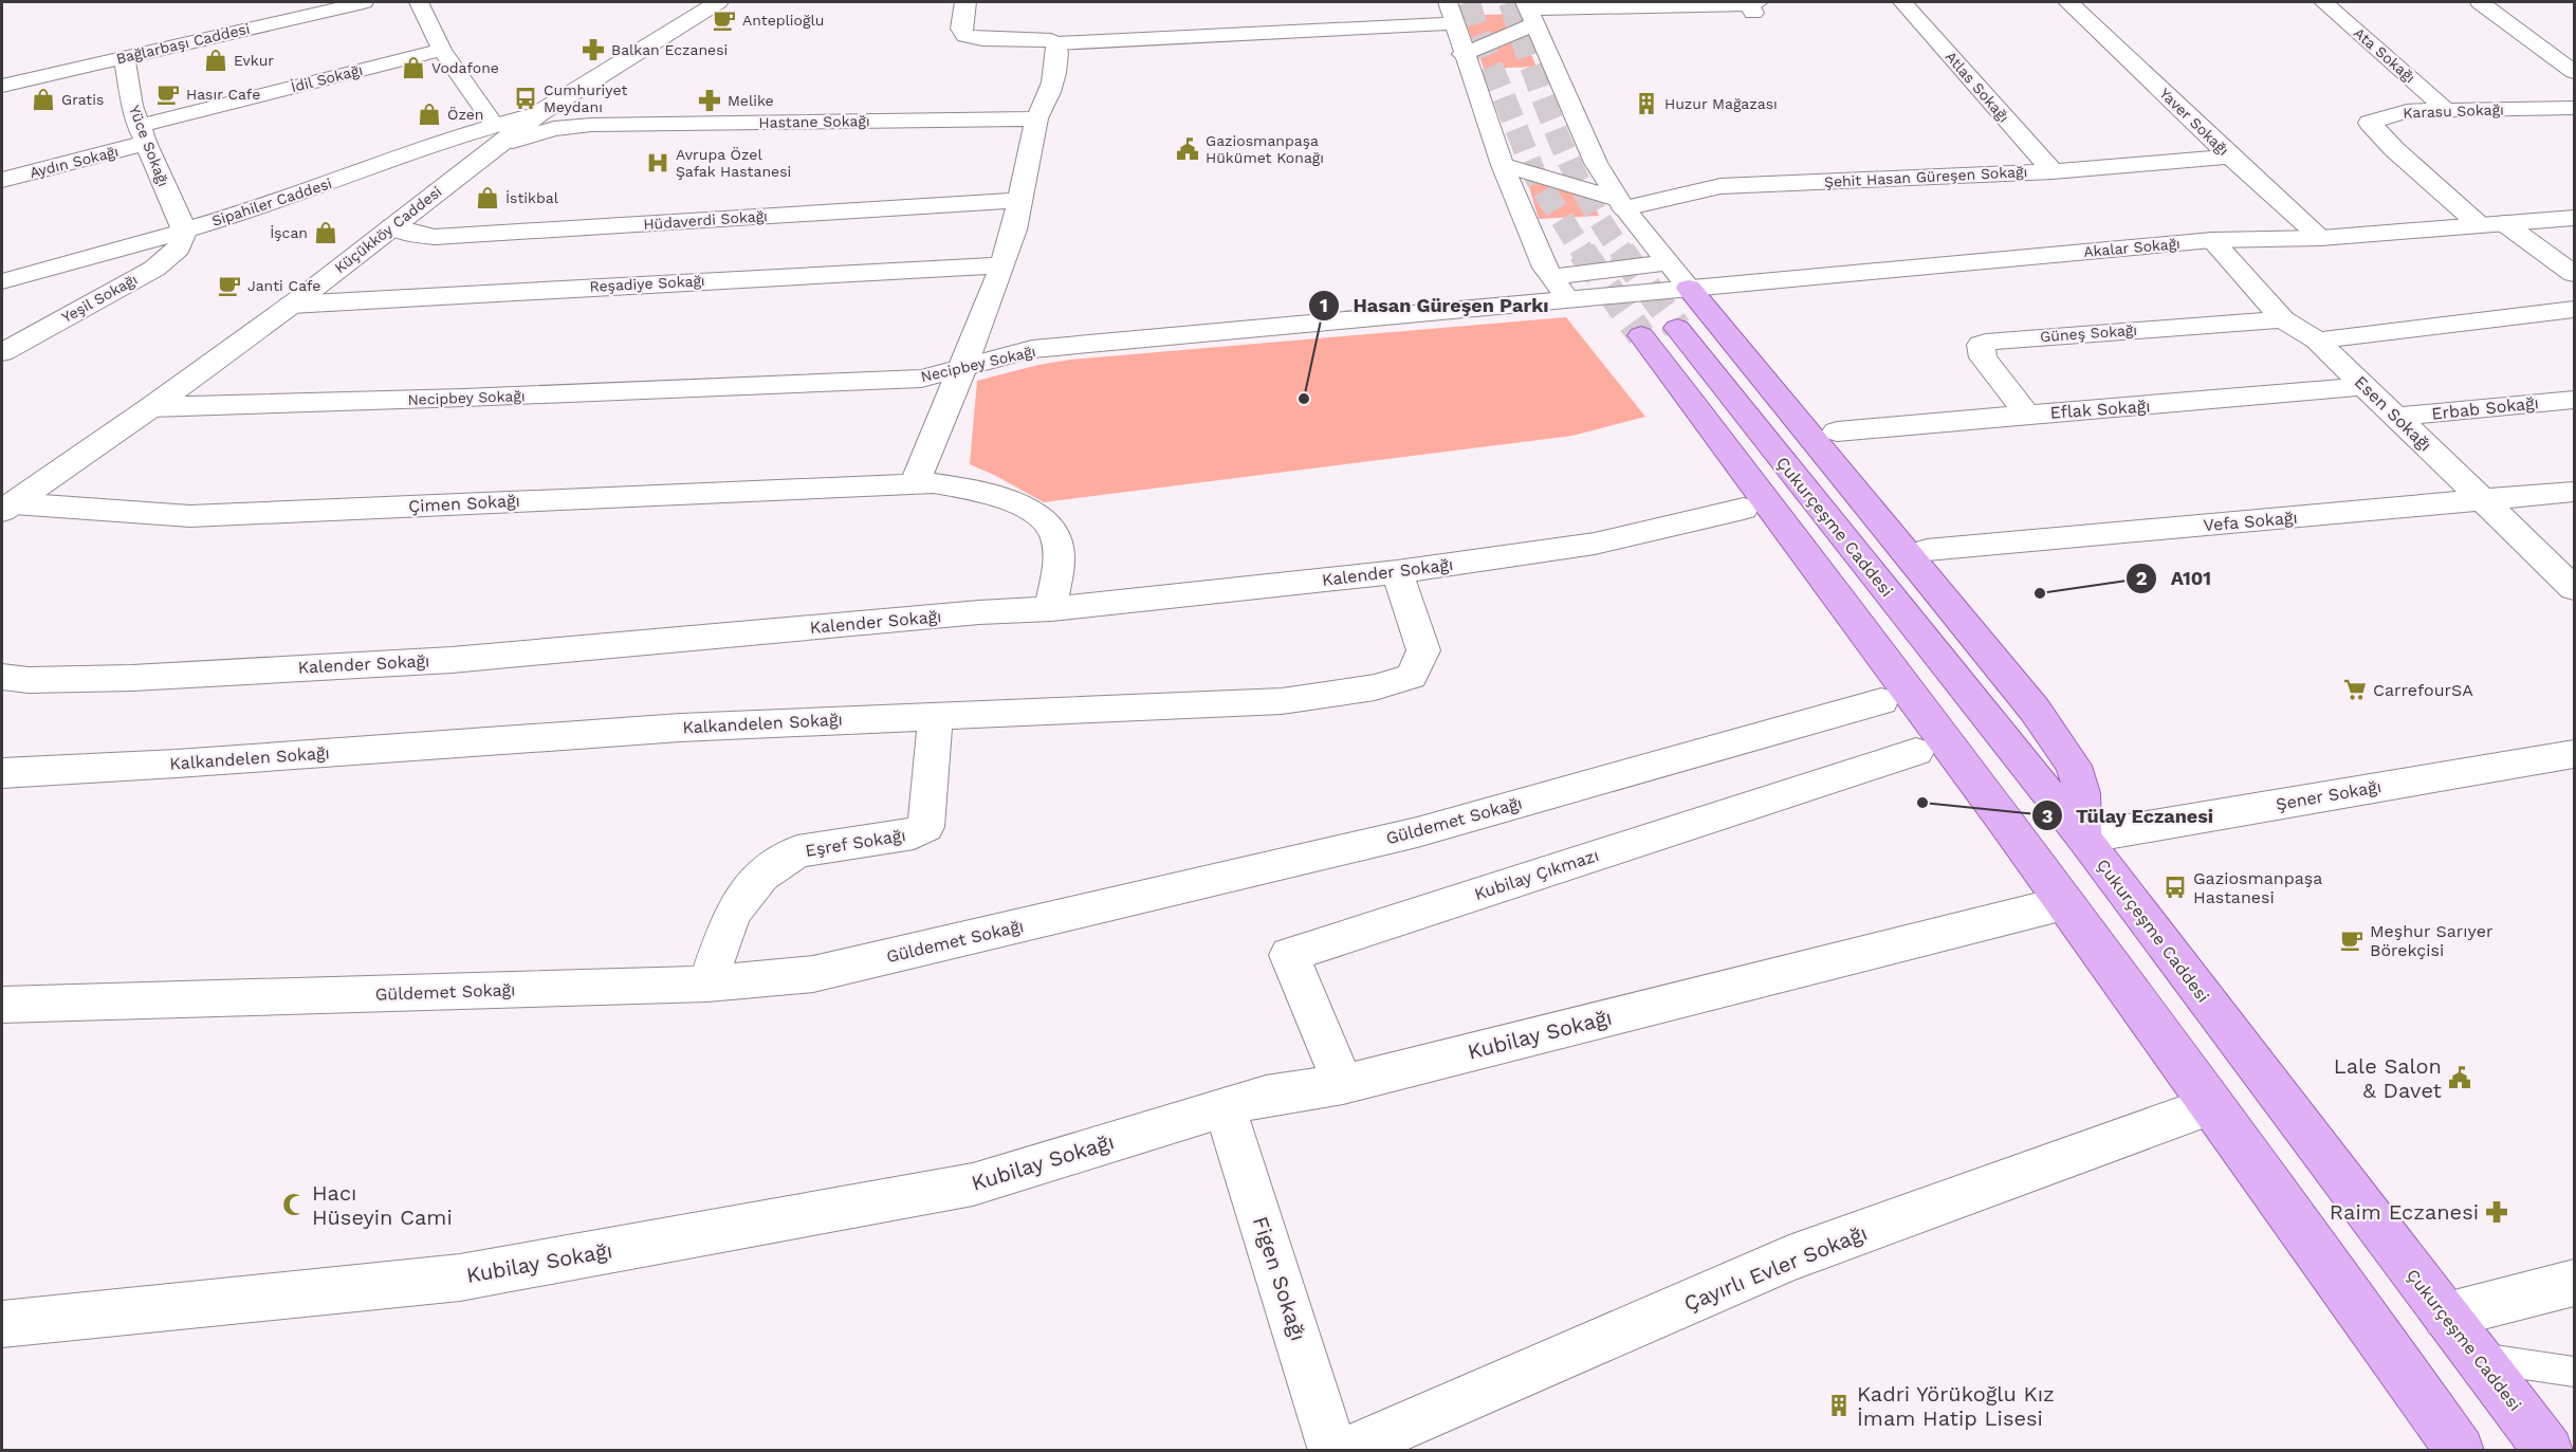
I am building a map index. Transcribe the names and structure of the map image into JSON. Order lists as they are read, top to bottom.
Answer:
{
  "streets": {
    "main road": ["Çukurçeşme Caddesi"],
    "street": [
      "Bağlarbaşı Caddesi",
      "Ata Sokağı",
      "İdil Sokağı",
      "Atlas Sokağı",
      "Karasu Sokağı",
      "Hastane Sokağı",
      "Yaver Sokağı",
      "Yüce Sokağı",
      "Aydın Sokağı",
      "Şehit Hasan Güreşen Sokağı",
      "Sipahiler Caddesi",
      "Hüdaverdi Sokağı",
      "Küçükköy Caddesi",
      "Akalar Sokağı",
      "Reşadiye Sokağı",
      "Yeşil Sokağı",
      "Güneş Sokağı",
      "Necipbey Sokağı",
      "Erbab Sokağı",
      "Eflak Sokağı",
      "Esen Sokağı",
      "Çimen Sokağı",
      "Vefa Sokağı",
      "Kalender Sokağı",
      "Kalkandelen Sokağı",
      "Şener Sokağı",
      "Güldemet Sokağı",
      "Eşref Sokağı",
      "Kubilay Çıkmazı",
      "Kubilay Sokağı",
      "Çayırlı Evler Sokağı",
      "Figen Sokağı"
    ]
  },
  "crossings": [
    ["Bağlarbaşı Caddesi", "Yüce Sokağı"],
    ["Ata Sokağı", "Karasu Sokağı"],
    ["İdil Sokağı", "Yüce Sokağı"],
    ["İdil Sokağı", "Aydın Sokağı"],
    ["Atlas Sokağı", "Şehit Hasan Güreşen Sokağı"],
    ["Karasu Sokağı", "Akalar Sokağı"],
    ["Hastane Sokağı", "Sipahiler Caddesi"],
    ["Hastane Sokağı", "Küçükköy Caddesi"],
    ["Yaver Sokağı", "Şehit Hasan Güreşen Sokağı"],
    ["Yaver Sokağı", "Akalar Sokağı"],
    ["Yüce Sokağı", "Aydın Sokağı"],
    ["Yüce Sokağı", "Sipahiler Caddesi"],
    ["Yüce Sokağı", "Yeşil Sokağı"],
    ["Sipahiler Caddesi", "Küçükköy Caddesi"],
    ["Sipahiler Caddesi", "Yeşil Sokağı"],
    ["Hüdaverdi Sokağı", "Küçükköy Caddesi"],
    ["Küçükköy Caddesi", "Reşadiye Sokağı"],
    ["Küçükköy Caddesi", "Necipbey Sokağı"],
    ["Küçükköy Caddesi", "Çimen Sokağı"],
    ["Akalar Sokağı", "Necipbey Sokağı"],
    ["Akalar Sokağı", "Esen Sokağı"],
    ["Güneş Sokağı", "Eflak Sokağı"],
    ["Güneş Sokağı", "Esen Sokağı"],
    ["Erbab Sokağı", "Esen Sokağı"],
    ["Eflak Sokağı", "Esen Sokağı"],
    ["Esen Sokağı", "Vefa Sokağı"],
    ["Çimen Sokağı", "Kalender Sokağı"],
    ["Çukurçeşme Caddesi", "Şener Sokağı"],
    ["Çukurçeşme Caddesi", "Kubilay Sokağı"],
    ["Çukurçeşme Caddesi", "Çayırlı Evler Sokağı"],
    ["Kalender Sokağı", "Kalkandelen Sokağı"],
    ["Kalkandelen Sokağı", "Eşref Sokağı"],
    ["Güldemet Sokağı", "Eşref Sokağı"],
    ["Kubilay Çıkmazı", "Kubilay Sokağı"],
    ["Kubilay Sokağı", "Figen Sokağı"]
  ],
  "places": {
    "cafe": [
      "Anteplioğlu",
      "Hasır Cafe",
      "Janti Cafe",
      "Meşhur Sarıyer Börekçisi"
    ],
    "pharmacy": ["Balkan Eczanesi", "Melike", "Raim Eczanesi"],
    "shop": [
      "Evkur",
      "Vodafone",
      "Gratis",
      "Özen",
      "İstikbal",
      "İşcan"
    ],
    "bus stop": ["Cumhuriyet Meydanı", "Gaziosmanpaşa Hastanesi"],
    "building": ["Huzur Mağazası", "Kadri Yörükoğlu Kız İmam Hatip Lisesi"],
    "public building": ["Gaziosmanpaşa Hükümet Konağı", "Lale Salon & Davet"],
    "hospital": ["Avrupa Özel Şafak Hastanesi"],
    "other": ["Hasan Güreşen Parkı", "A101", "Tülay Eczanesi"],
    "supermarket": ["CarrefourSA"],
    "mosque": ["Hacı Hüseyin Cami"]
  }
}
